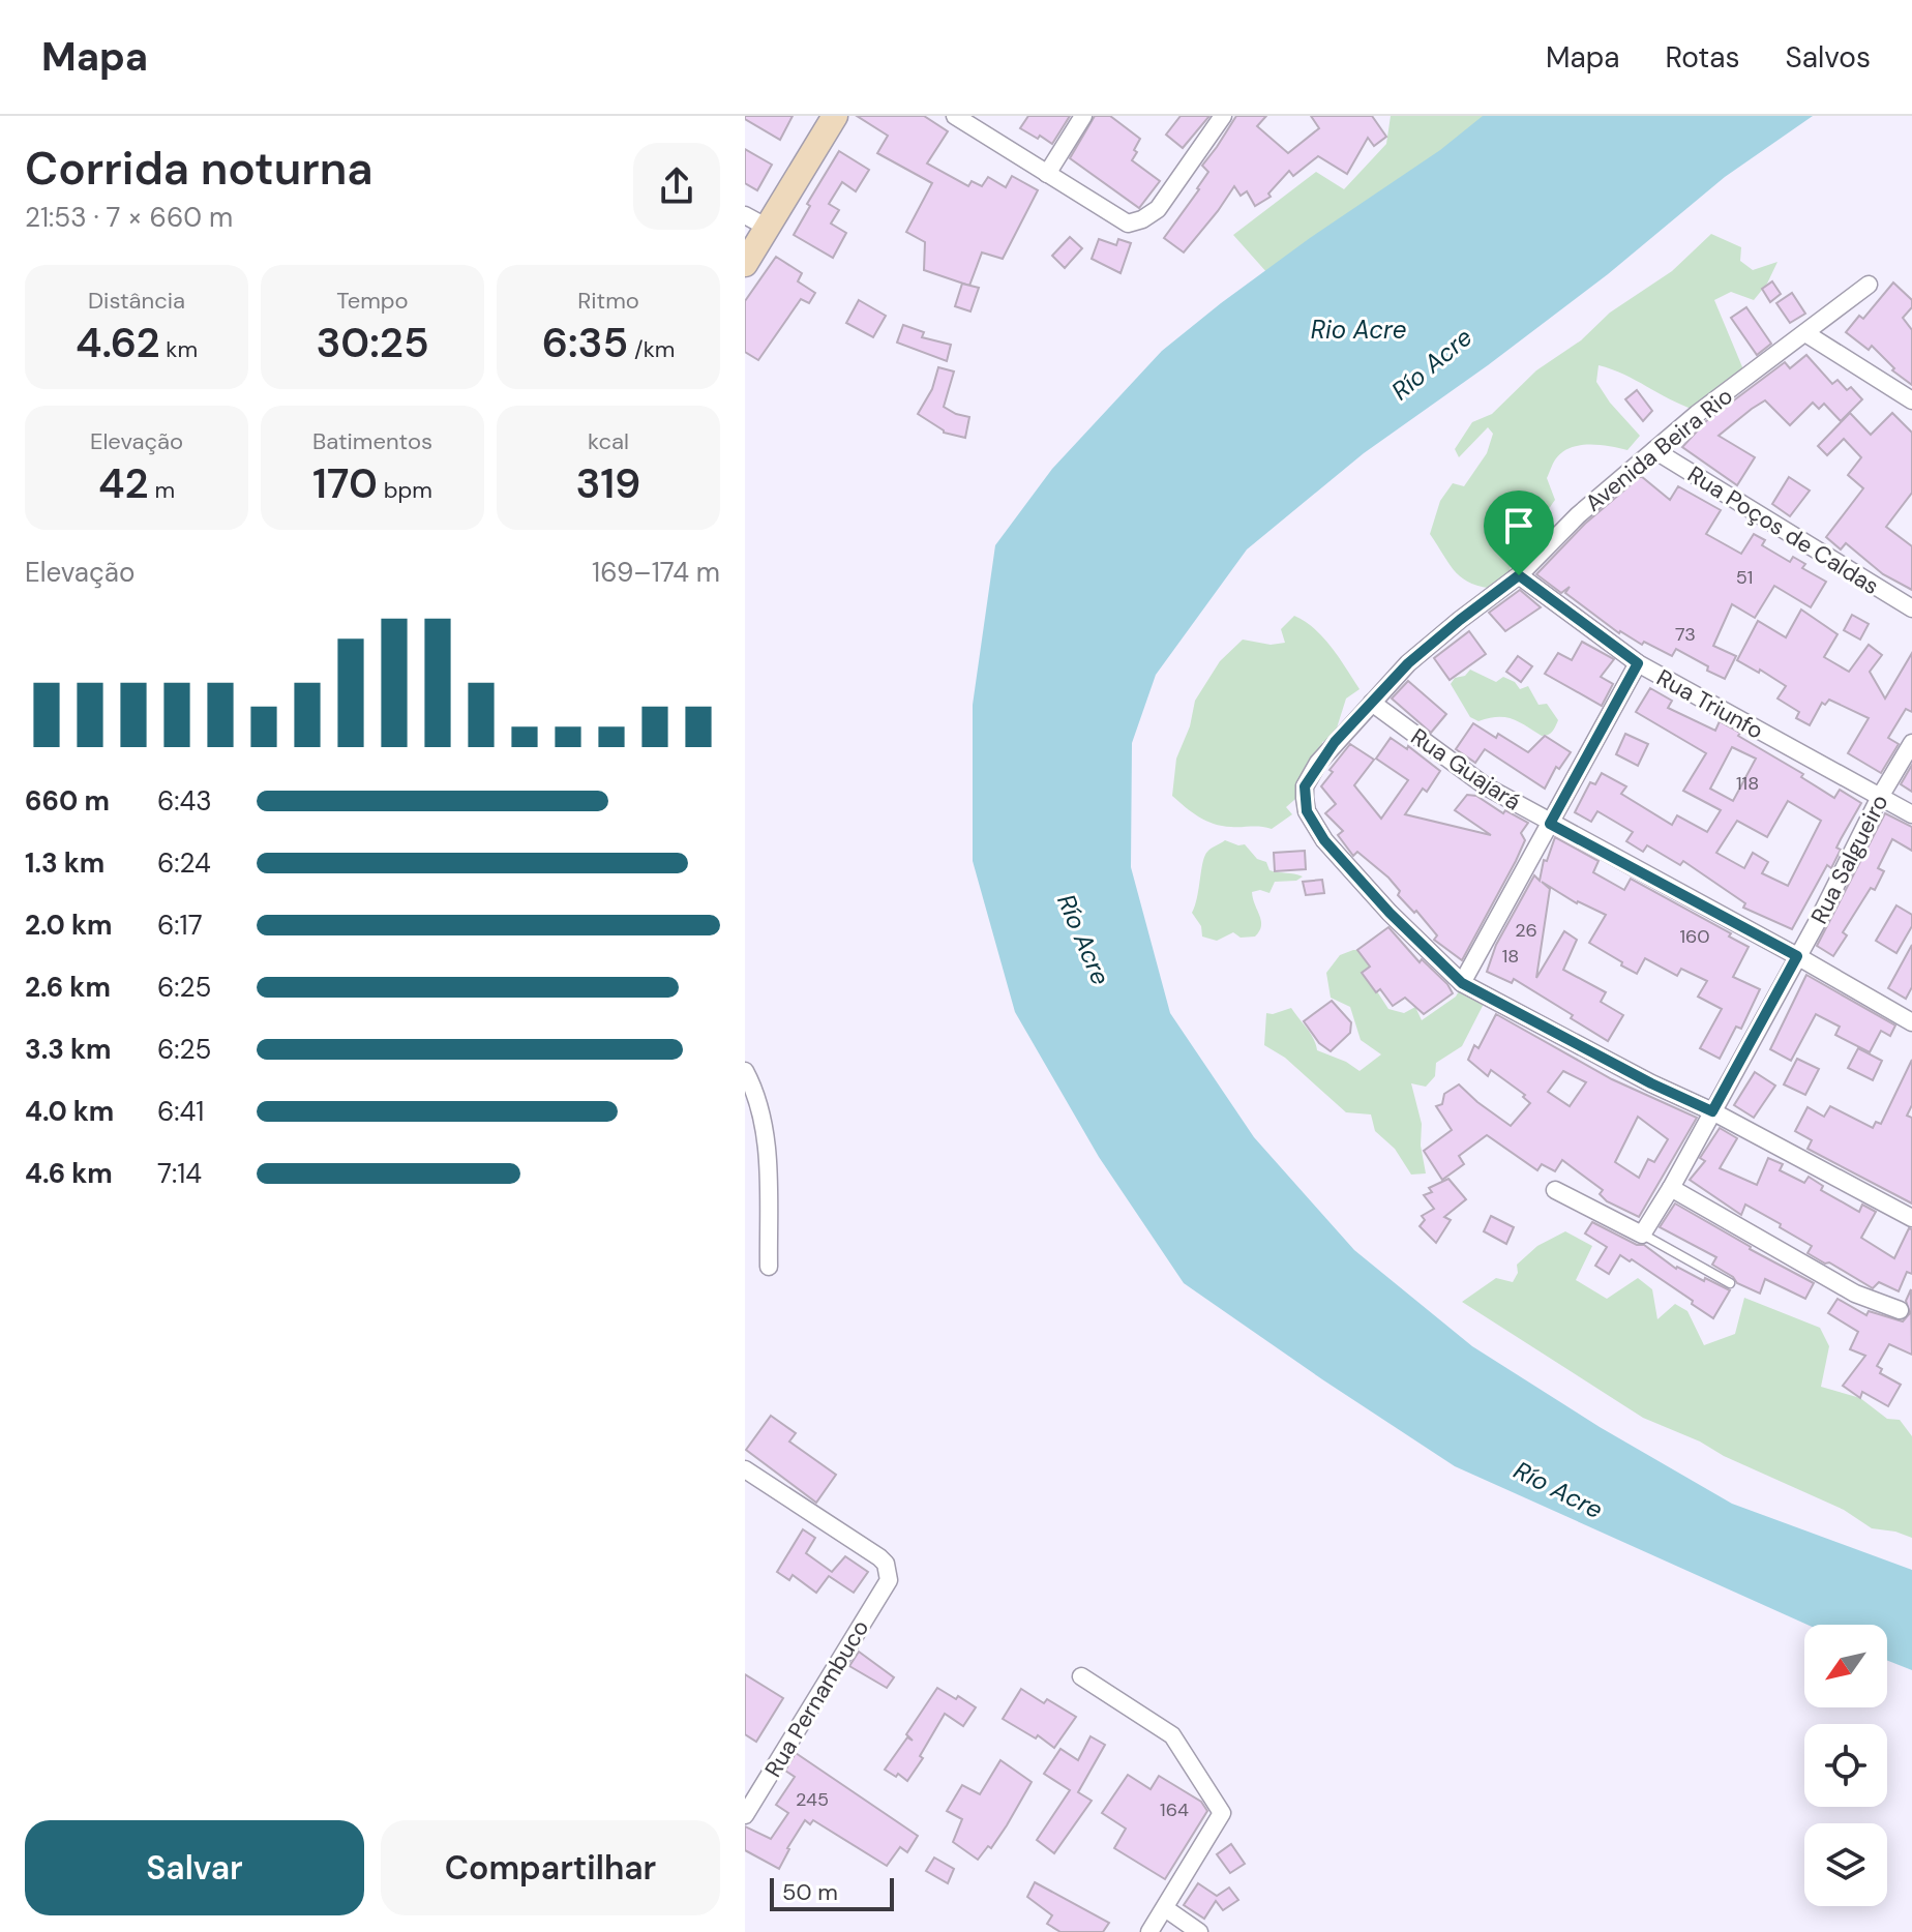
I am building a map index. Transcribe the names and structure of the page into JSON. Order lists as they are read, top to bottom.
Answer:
{
  "streets": {
    "street": [
      "Avenida Beira Rio",
      "Rua Poços de Caldas",
      "Rua Triunfo",
      "Rua Guajará",
      "Rua Salgueiro",
      "Rua Pernambuco"
    ]
  },
  "crossings": [
    ["Avenida Beira Rio", "Rua Poços de Caldas"],
    ["Avenida Beira Rio", "Rua Triunfo"],
    ["Avenida Beira Rio", "Rua Guajará"],
    ["Rua Triunfo", "Rua Salgueiro"],
    ["Rua Guajará", "Rua Salgueiro"]
  ],
  "water": ["Rio Acre", "Río Acre"],
  "house_numbers": [
    "51",
    "73",
    "118",
    "26",
    "160",
    "18",
    "245",
    "164"
  ],
  "scale_bar": "50 m",
  "north": "bottom left",
  "page": {
    "header": "Mapa",
    "nav": ["Mapa", "Rotas", "Salvos"],
    "heading": ["Corrida noturna", "21:53 · 7 × 660 m"],
    "stats": [
      ["Distância", "4.62 km"],
      ["Tempo", "30:25"],
      ["Ritmo", "6:35 /km"],
      ["Elevação", "42 m"],
      ["Batimentos", "170 bpm"],
      ["kcal", "319"]
    ],
    "chart": ["Elevação", "169–174 m"],
    "list": [
      {
        "name": "660 m",
        "note": "6:43"
      },
      {
        "name": "1.3 km",
        "note": "6:24"
      },
      {
        "name": "2.0 km",
        "note": "6:17"
      },
      {
        "name": "2.6 km",
        "note": "6:25"
      },
      {
        "name": "3.3 km",
        "note": "6:25"
      },
      {
        "name": "4.0 km",
        "note": "6:41"
      },
      {
        "name": "4.6 km",
        "note": "7:14"
      }
    ],
    "buttons": ["Salvar", "Compartilhar"],
    "scale": "50 m"
  }
}
